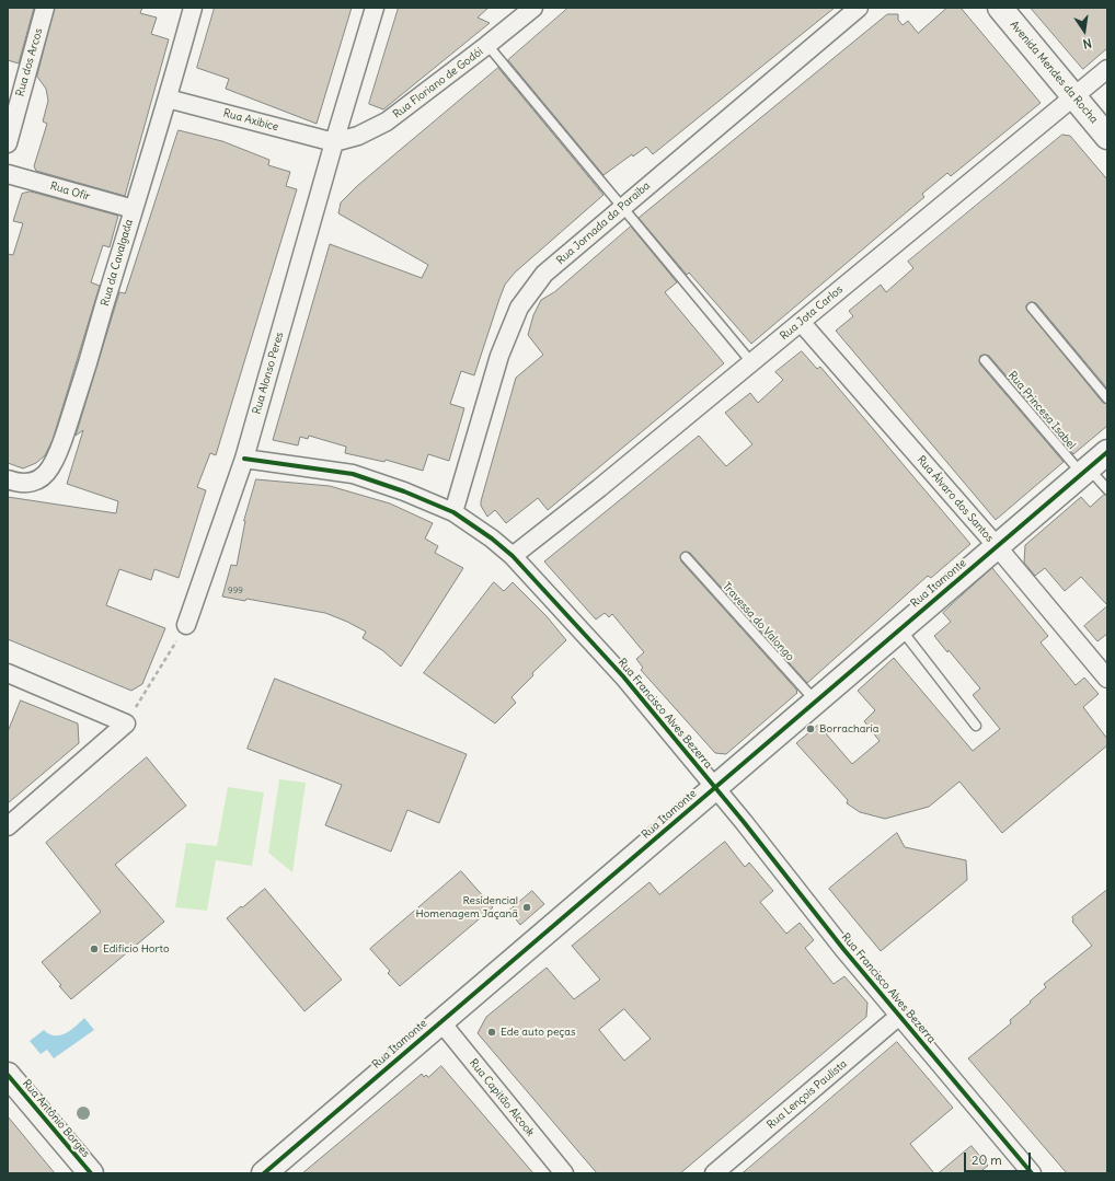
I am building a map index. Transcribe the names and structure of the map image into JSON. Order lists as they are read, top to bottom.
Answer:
{
  "streets": {
    "street": [
      "Rua dos Arcos",
      "Avenida Mendes da Rocha",
      "Rua Floriano de Godói",
      "Rua Axibice",
      "Rua Ofir",
      "Rua Jornada da Paraiba",
      "Rua da Cavalgada",
      "Rua Jota Carlos",
      "Rua Alonso Peres",
      "Rua Álvaro dos Santos",
      "Rua Itamonte",
      "Rua Francisco Alves Bezerra",
      "Rua Lençois Paulista",
      "Rua Capitão Alcook",
      "Rua Antônio Borges"
    ],
    "lane": ["Rua Princesa Isabel", "Travessa do Valongo"]
  },
  "crossings": [
    ["Avenida Mendes da Rocha", "Rua Jota Carlos"],
    ["Rua Floriano de Godói", "Rua Axibice"],
    ["Rua Floriano de Godói", "Rua Alonso Peres"],
    ["Rua Axibice", "Rua da Cavalgada"],
    ["Rua Axibice", "Rua Alonso Peres"],
    ["Rua Ofir", "Rua da Cavalgada"],
    ["Rua Jornada da Paraiba", "Rua Francisco Alves Bezerra"],
    ["Rua Jota Carlos", "Rua Álvaro dos Santos"],
    ["Rua Jota Carlos", "Rua Francisco Alves Bezerra"],
    ["Rua Alonso Peres", "Rua Francisco Alves Bezerra"],
    ["Rua Princesa Isabel", "Rua Itamonte"],
    ["Rua Álvaro dos Santos", "Rua Itamonte"],
    ["Rua Itamonte", "Travessa do Valongo"],
    ["Rua Itamonte", "Rua Francisco Alves Bezerra"],
    ["Rua Itamonte", "Rua Capitão Alcook"],
    ["Rua Francisco Alves Bezerra", "Rua Lençois Paulista"]
  ],
  "places": [
    "Borracharia",
    "Residencial Homenagem Jaçanã",
    "Edifício Horto",
    "Ede auto peças"
  ],
  "house_numbers": ["999"],
  "scale_bar": "20 m",
  "north": "bottom"
}
